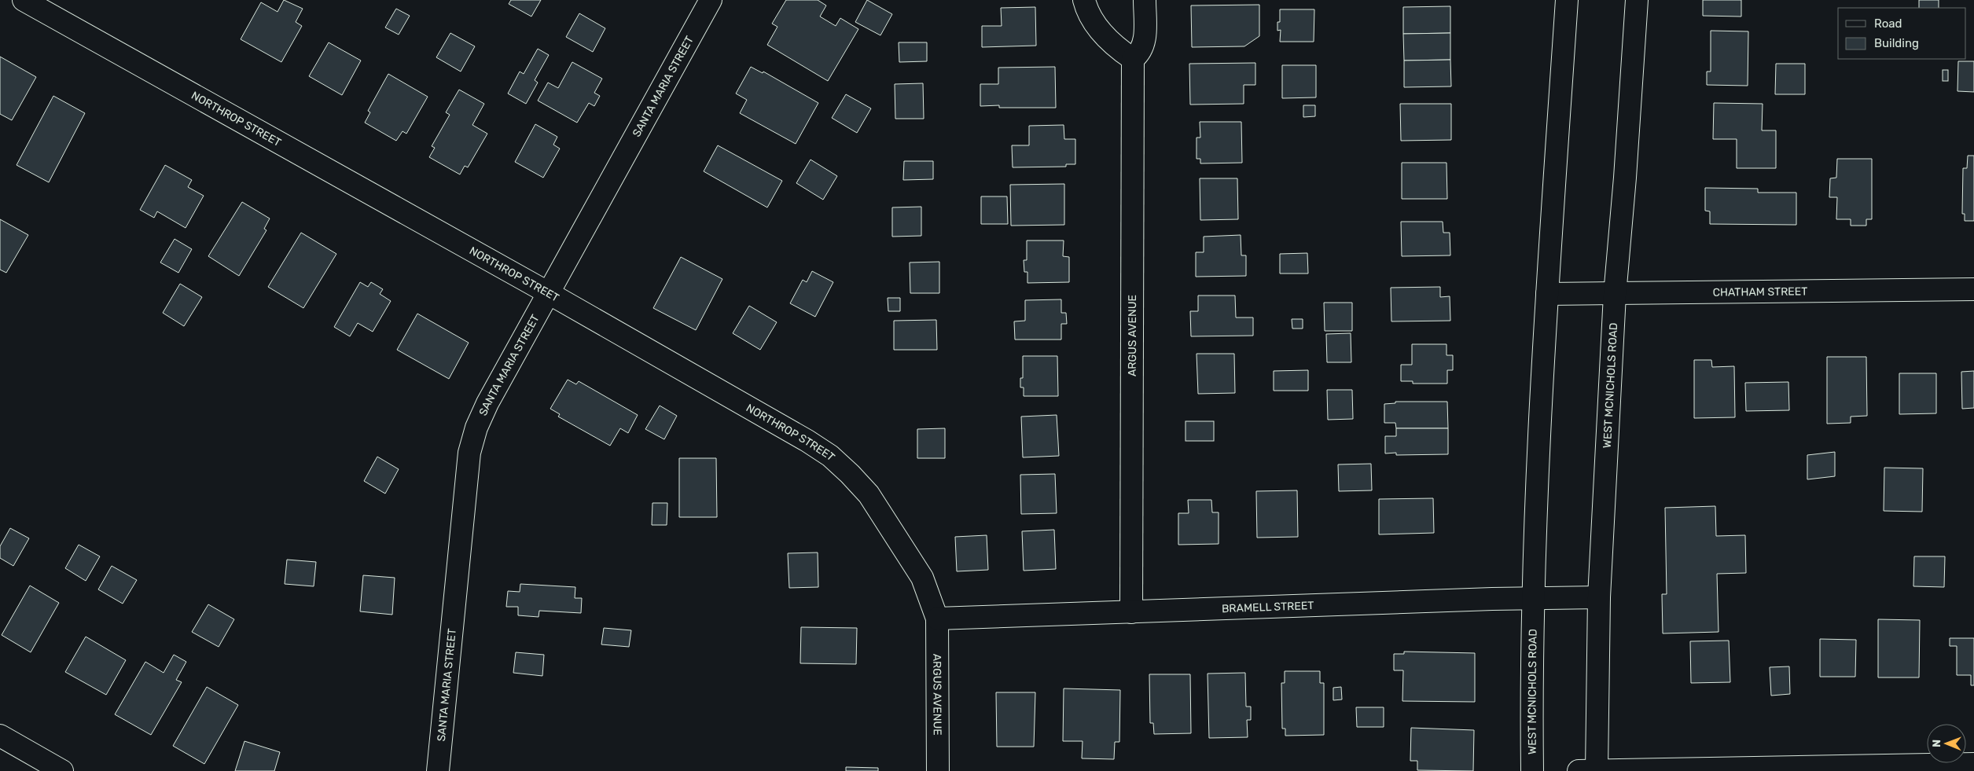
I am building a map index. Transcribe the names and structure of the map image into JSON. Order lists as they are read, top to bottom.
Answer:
{
  "streets": {
    "street": [
      "SANTA MARIA STREET",
      "NORTHROP STREET",
      "CHATHAM STREET",
      "ARGUS AVENUE",
      "WEST MCNICHOLS ROAD",
      "BRAMELL STREET"
    ]
  },
  "crossings": [
    ["SANTA MARIA STREET", "NORTHROP STREET"],
    ["NORTHROP STREET", "ARGUS AVENUE"],
    ["NORTHROP STREET", "BRAMELL STREET"],
    ["CHATHAM STREET", "WEST MCNICHOLS ROAD"],
    ["ARGUS AVENUE", "BRAMELL STREET"],
    ["WEST MCNICHOLS ROAD", "BRAMELL STREET"]
  ],
  "legend": ["Road", "Building"],
  "north": "left"
}
